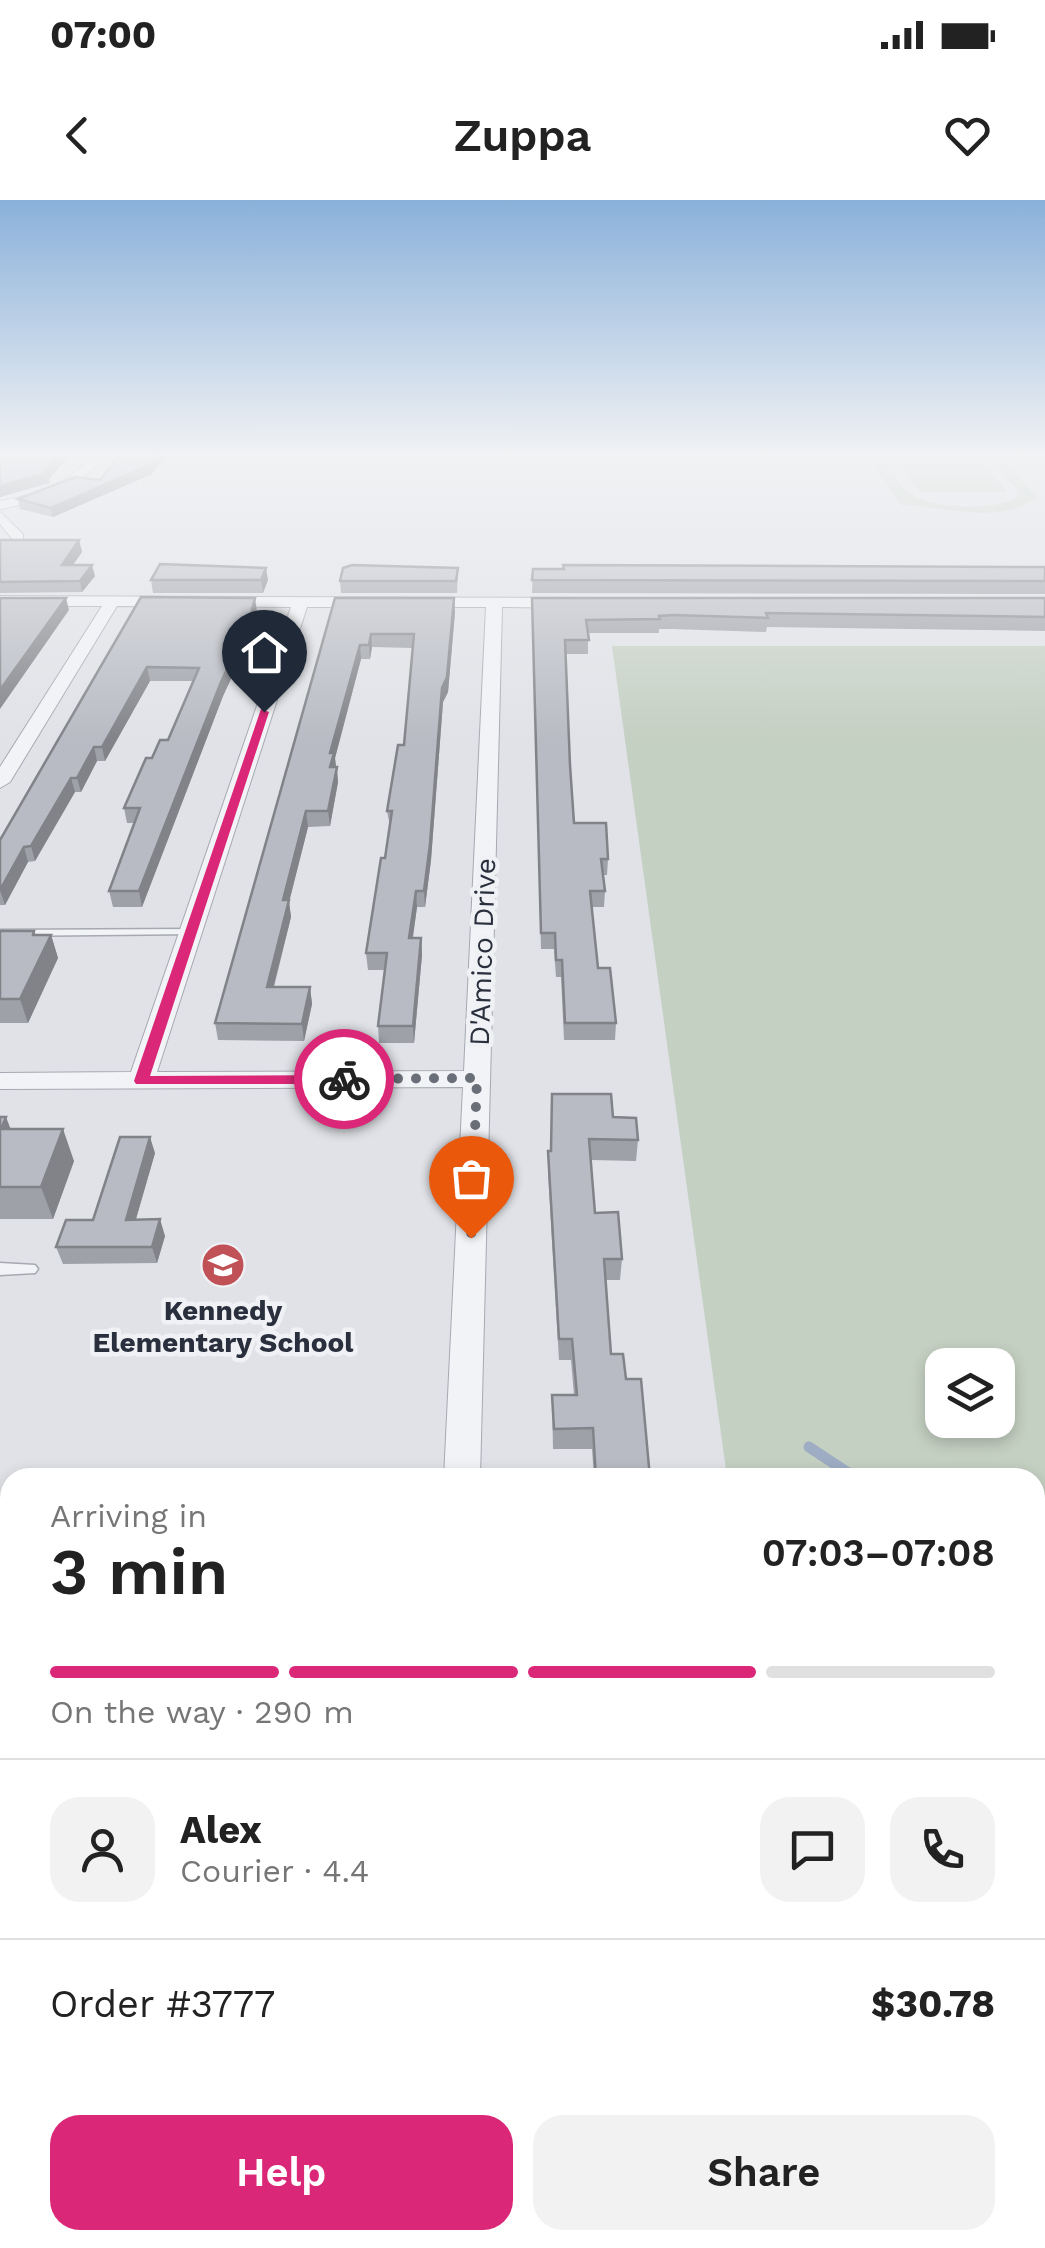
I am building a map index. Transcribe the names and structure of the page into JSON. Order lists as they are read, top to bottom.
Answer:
{
  "streets": {
    "street": ["D'Amico Drive"]
  },
  "places": {
    "school or university": ["Kennedy Elementary School"]
  },
  "page": {
    "status": "07:00",
    "header": "Zuppa",
    "heading": ["3 min", "Arriving in", "07:03–07:08"],
    "panel": [
      "Alex",
      "Courier · 4.4",
      "Order #3777",
      "$30.78"
    ],
    "bar": "On the way · 290 m",
    "buttons": ["Help", "Share"]
  }
}
